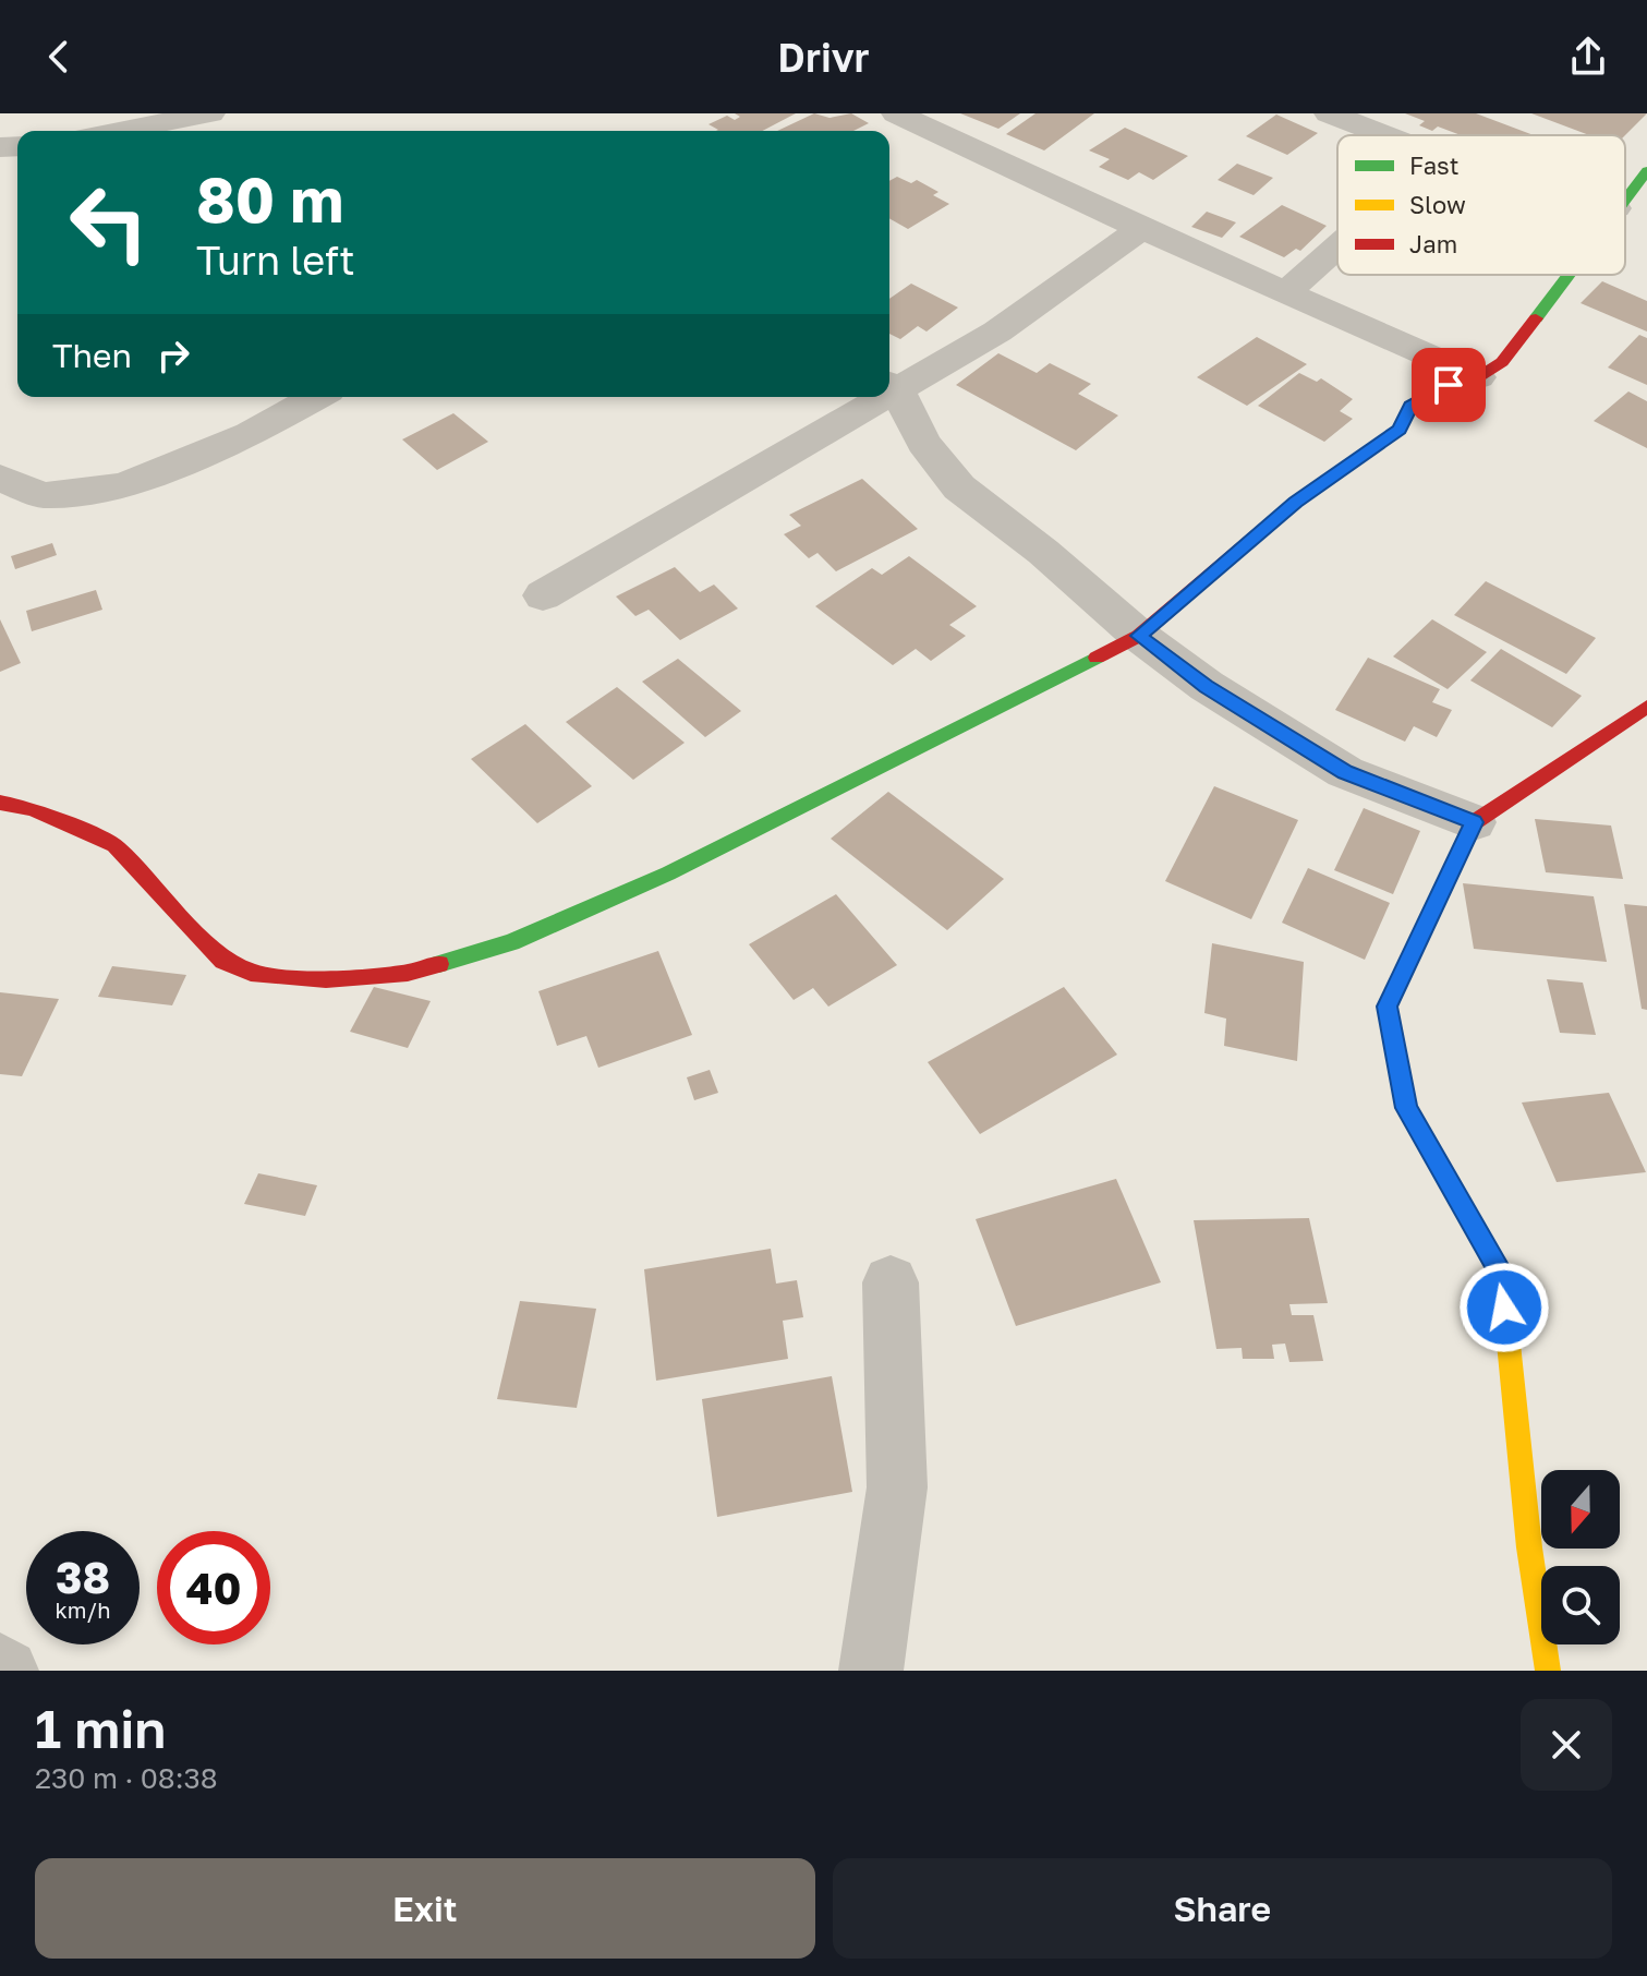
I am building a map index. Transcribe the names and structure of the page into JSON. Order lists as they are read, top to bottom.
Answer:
{
  "legend": ["Fast", "Slow", "Jam"],
  "north": "bottom",
  "page": {
    "header": "Drivr",
    "turn": ["80 m", "Turn left"],
    "then": "Then",
    "speed": "38 km/h",
    "limit": "40",
    "heading": ["1 min", "230 m · 08:38"],
    "buttons": ["Exit", "Share"]
  }
}
